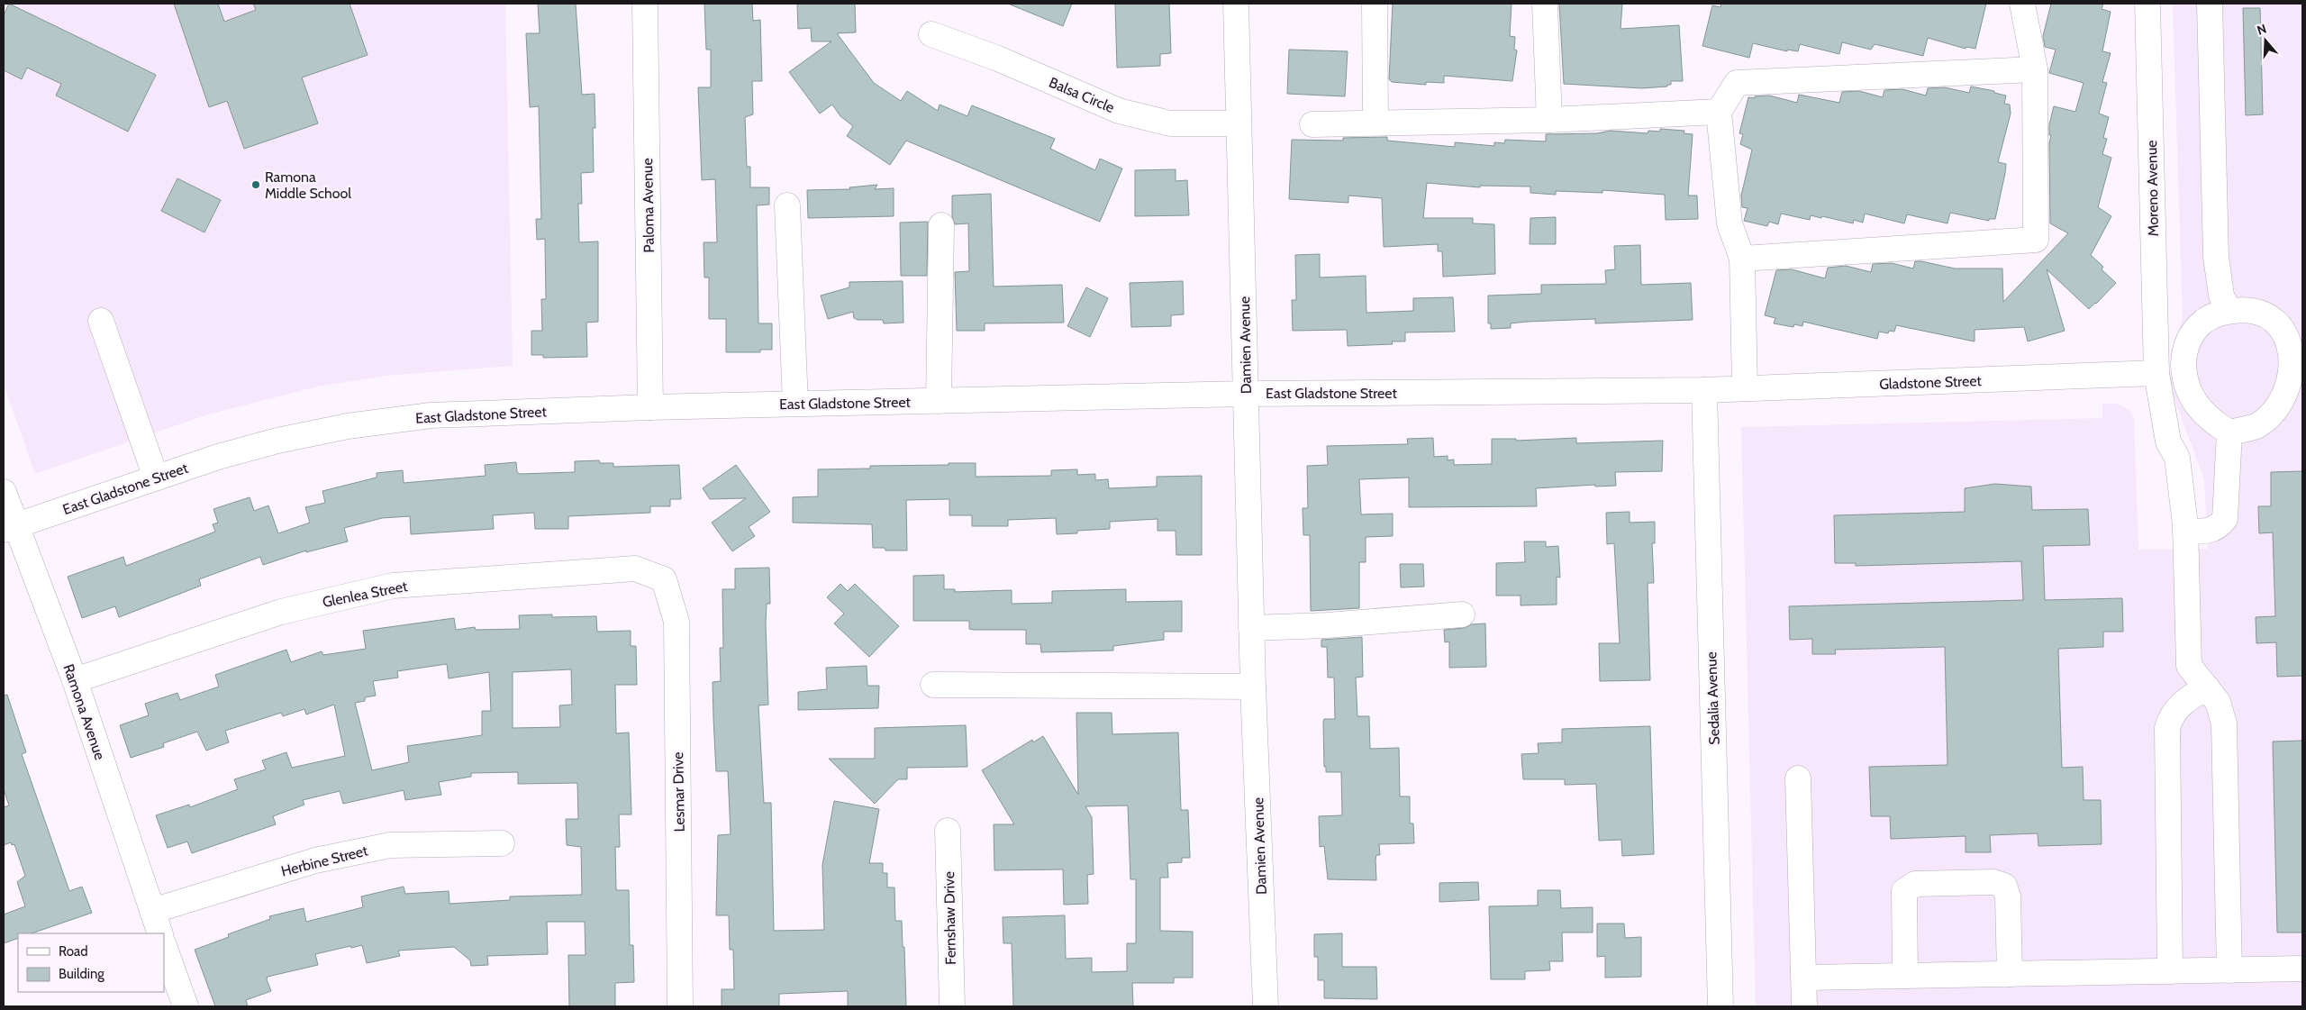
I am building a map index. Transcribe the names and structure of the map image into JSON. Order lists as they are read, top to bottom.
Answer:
{
  "streets": {
    "street": [
      "Balsa Circle",
      "Moreno Avenue",
      "Paloma Avenue",
      "Damien Avenue",
      "Gladstone Street",
      "East Gladstone Street",
      "Glenlea Street",
      "Sedalia Avenue",
      "Ramona Avenue",
      "Lesmar Drive",
      "Herbine Street",
      "Fernshaw Drive"
    ]
  },
  "crossings": [
    ["Balsa Circle", "Damien Avenue"],
    ["Moreno Avenue", "Gladstone Street"],
    ["Paloma Avenue", "East Gladstone Street"],
    ["Damien Avenue", "East Gladstone Street"],
    ["Gladstone Street", "East Gladstone Street"],
    ["Gladstone Street", "Sedalia Avenue"],
    ["East Gladstone Street", "Sedalia Avenue"],
    ["East Gladstone Street", "Ramona Avenue"],
    ["Glenlea Street", "Ramona Avenue"],
    ["Glenlea Street", "Lesmar Drive"],
    ["Ramona Avenue", "Herbine Street"]
  ],
  "places": ["Ramona Middle School"],
  "legend": ["Road", "Building"],
  "north": "top"
}
